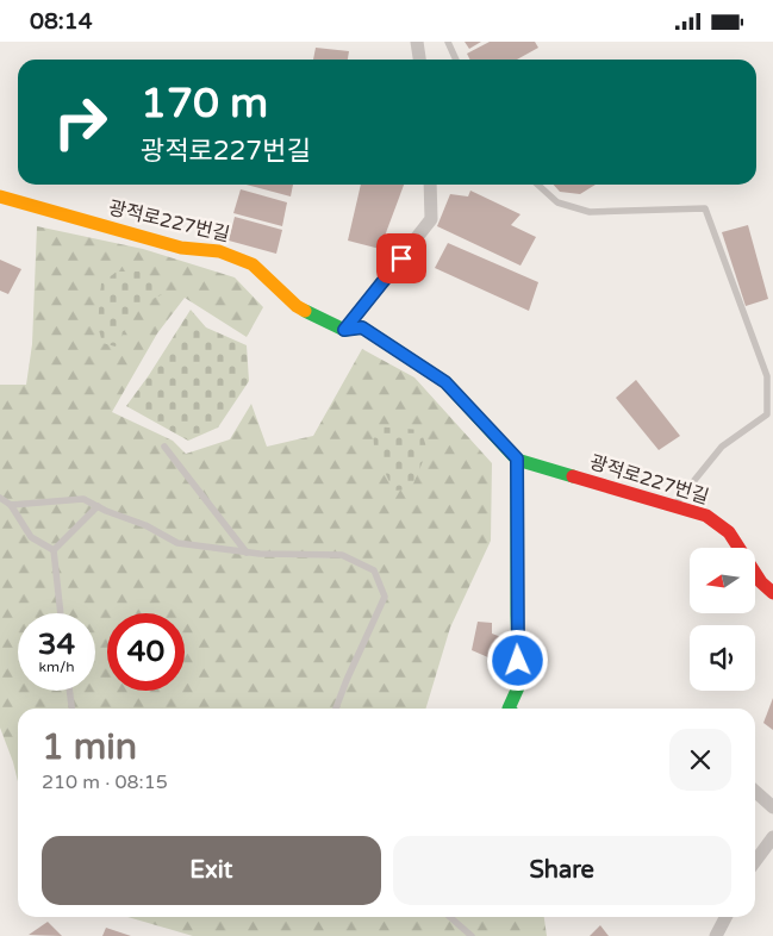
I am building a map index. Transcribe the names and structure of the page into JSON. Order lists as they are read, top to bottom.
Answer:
{
  "streets": {
    "street": ["광적로227번길"]
  },
  "north": "left",
  "page": {
    "status": "08:14",
    "turn": ["170 m", "광적로227번길"],
    "speed": "34 km/h",
    "limit": "40",
    "heading": ["1 min", "210 m · 08:15"],
    "buttons": ["Exit", "Share"]
  }
}
